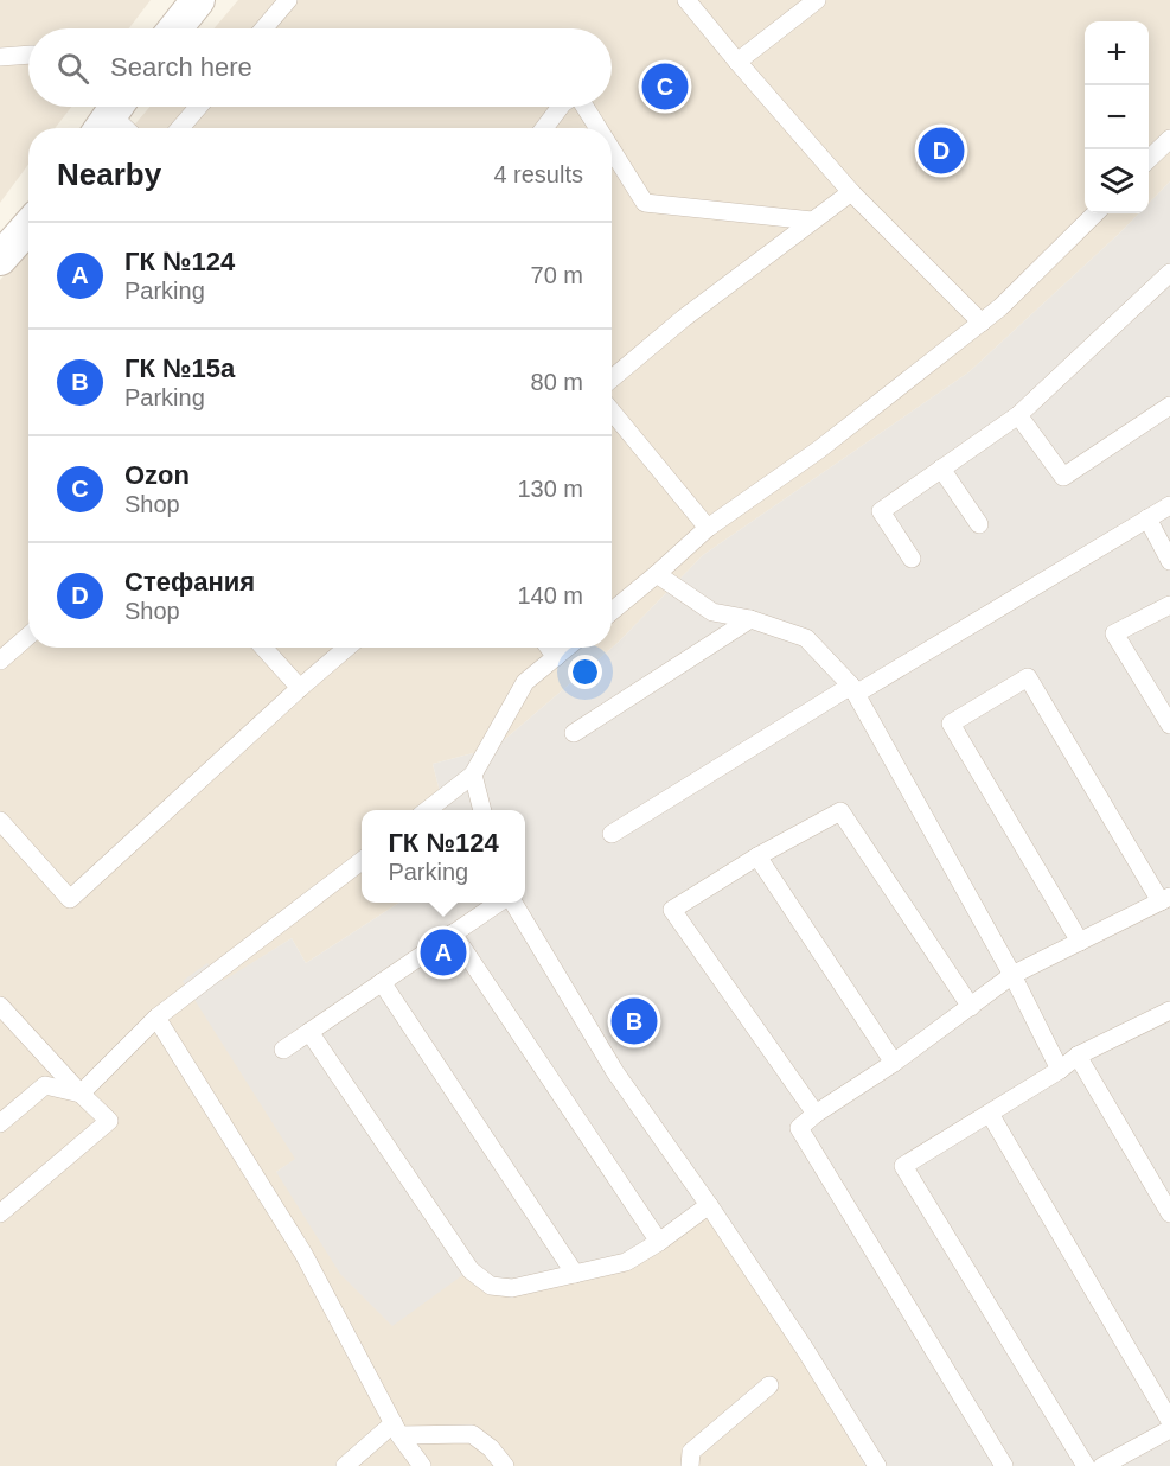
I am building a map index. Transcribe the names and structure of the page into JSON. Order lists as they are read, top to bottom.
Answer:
{
  "page": {
    "map_buttons": ["+", "−"],
    "search": "Search here",
    "pins": [
      "C",
      "D",
      "A",
      "B"
    ],
    "heading": ["Nearby", "4 results"],
    "list": [
      {
        "mark": "A",
        "name": "ГК №124",
        "note": "Parking",
        "value": "70 m"
      },
      {
        "mark": "B",
        "name": "ГК №15а",
        "note": "Parking",
        "value": "80 m"
      },
      {
        "mark": "C",
        "name": "Ozon",
        "note": "Shop",
        "value": "130 m"
      },
      {
        "mark": "D",
        "name": "Стефания",
        "note": "Shop",
        "value": "140 m"
      }
    ],
    "popup": ["ГК №124", "Parking"]
  }
}
